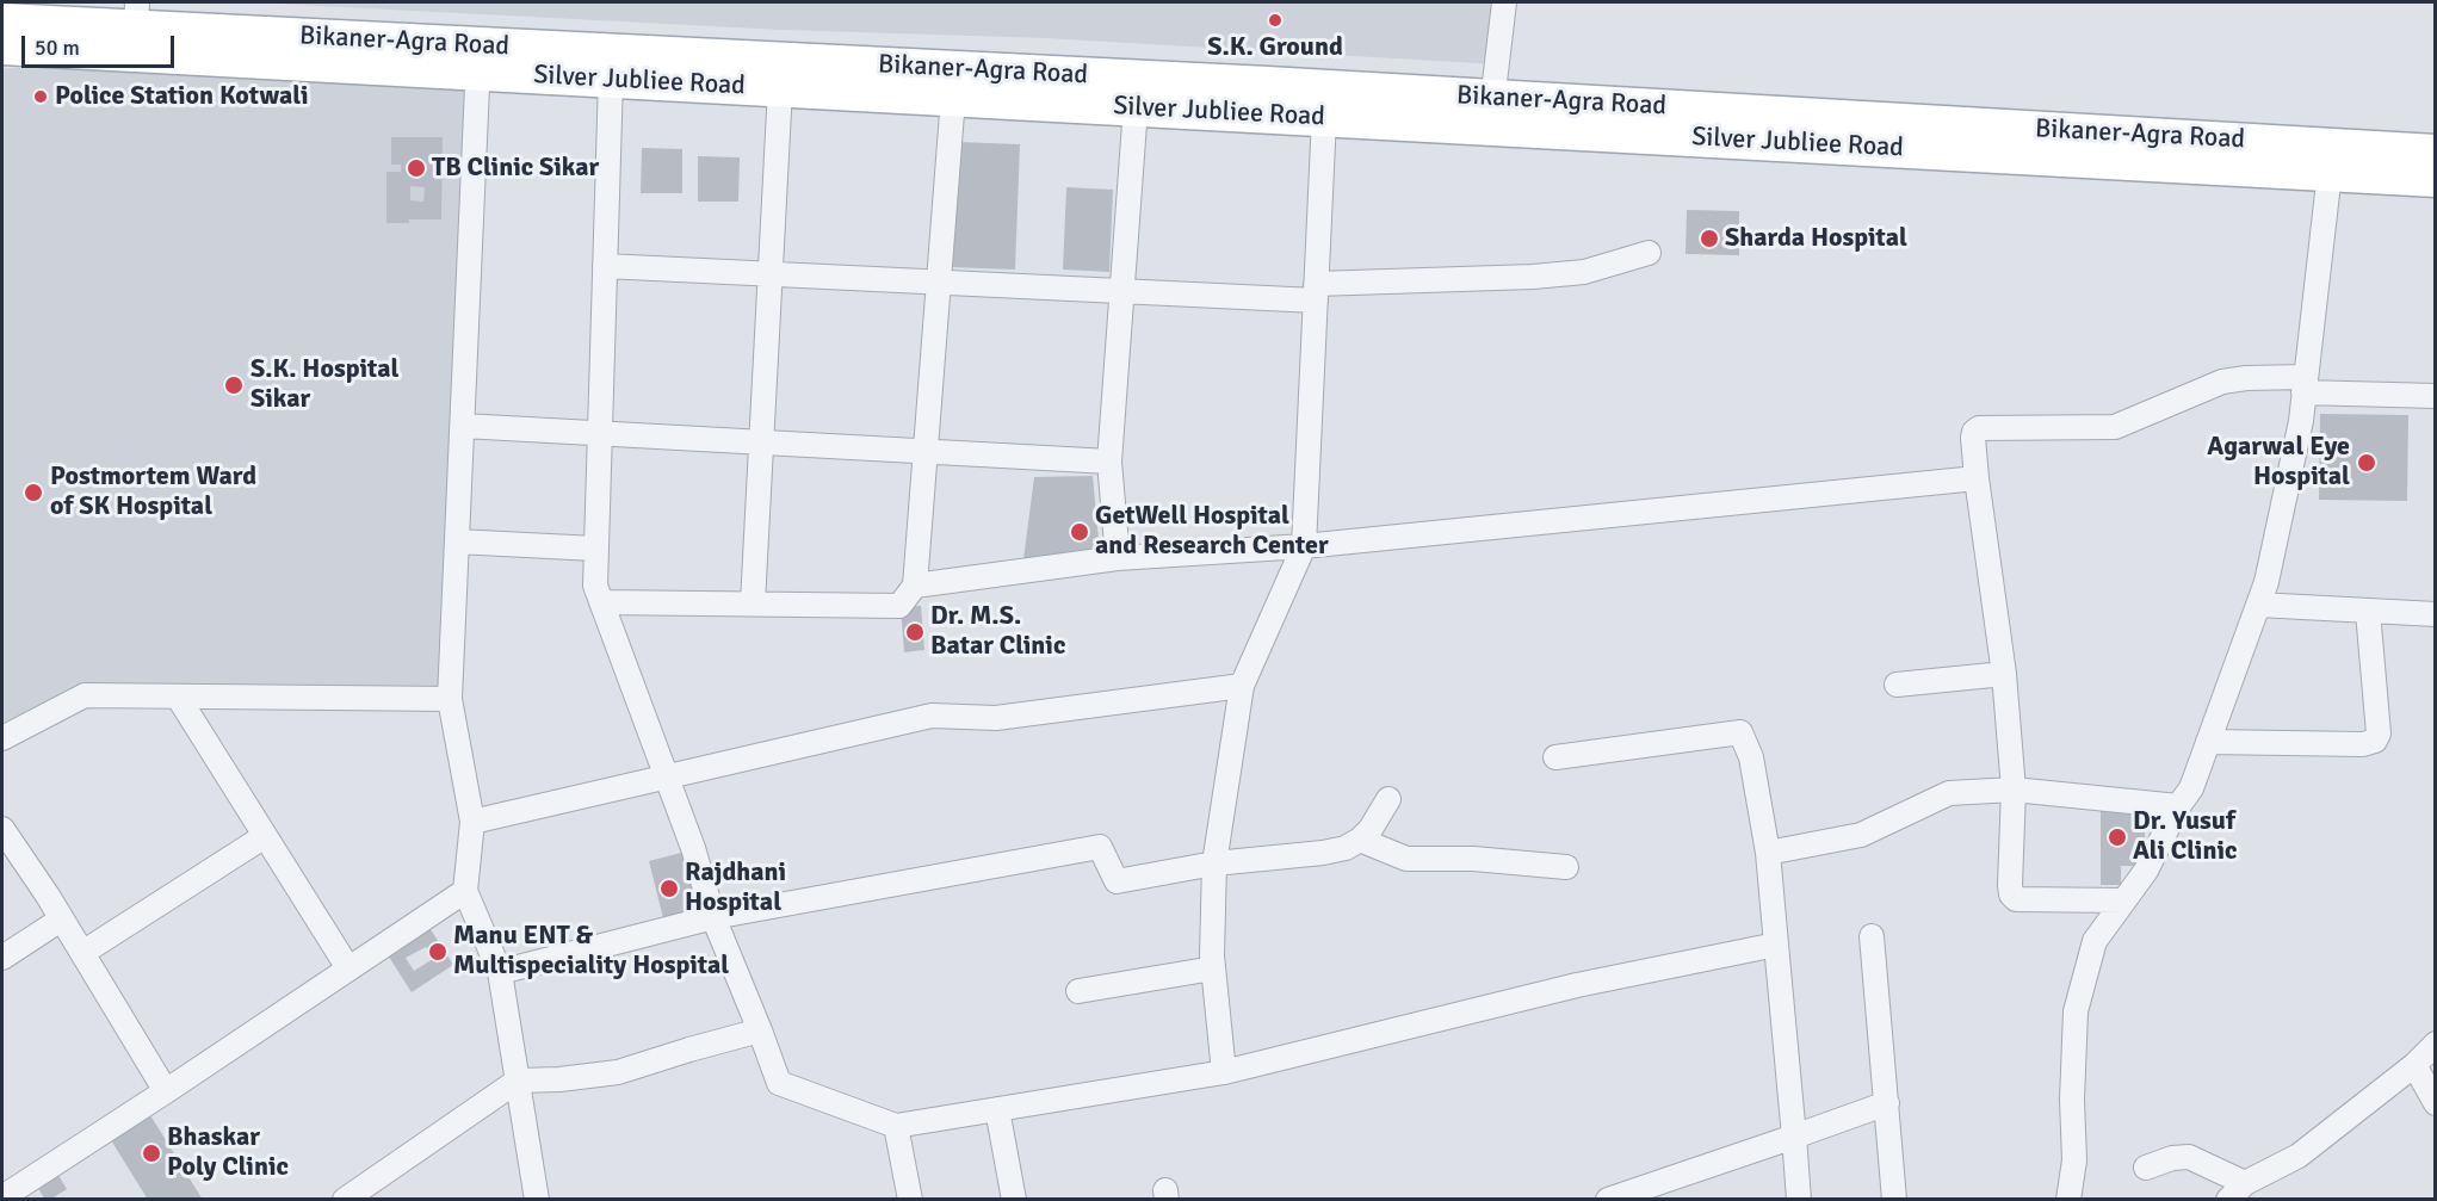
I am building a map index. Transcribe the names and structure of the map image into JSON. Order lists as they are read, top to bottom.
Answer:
{
  "streets": {
    "main road": ["Bikaner-Agra Road", "Silver Jubliee Road"]
  },
  "crossings": [
    ["Bikaner-Agra Road", "Silver Jubliee Road"]
  ],
  "places": [
    "S.K. Ground",
    "Police Station Kotwali",
    "TB Clinic Sikar",
    "Sharda Hospital",
    "S.K. Hospital Sikar",
    "Agarwal Eye Hospital",
    "Postmortem Ward of SK Hospital",
    "GetWell Hospital and Research Center",
    "Dr. M.S. Batar Clinic",
    "Dr. Yusuf Ali Clinic",
    "Rajdhani Hospital",
    "Manu ENT & Multispeciality Hospital",
    "Bhaskar Poly Clinic"
  ],
  "scale_bar": "50 m"
}
